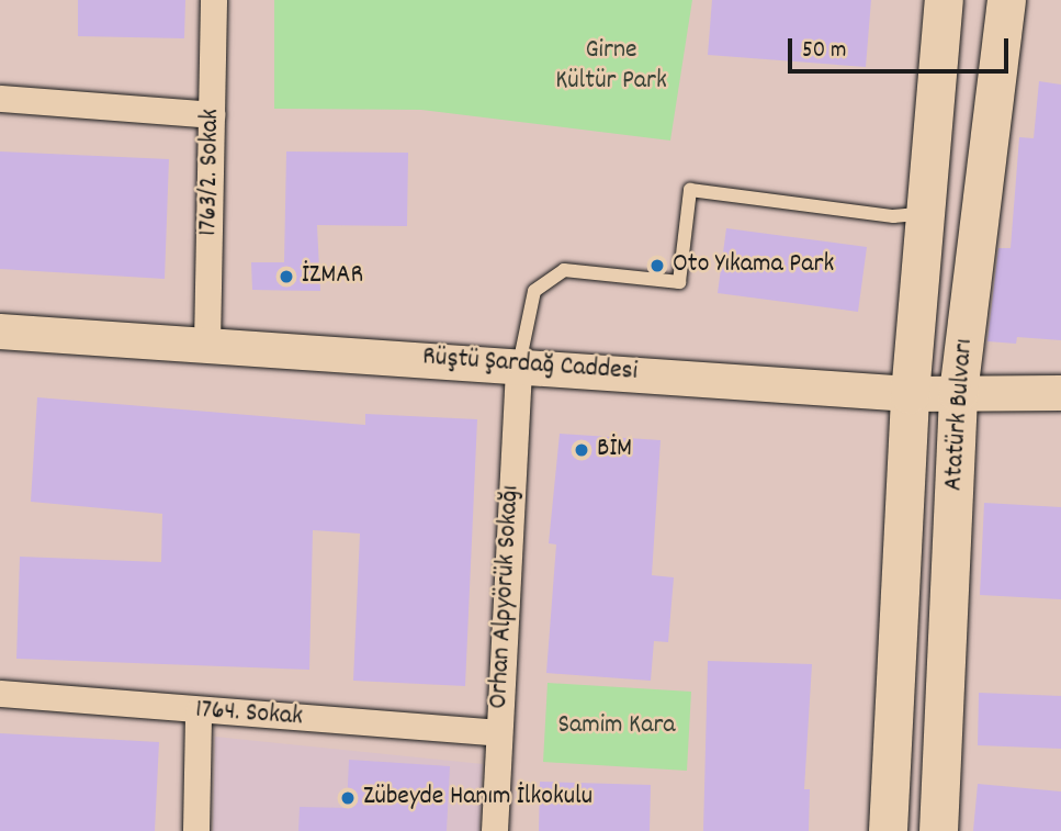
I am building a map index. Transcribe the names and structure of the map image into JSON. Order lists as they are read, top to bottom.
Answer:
{
  "streets": {
    "main road": ["Atatürk Bulvarı"],
    "street": [
      "1763/2. Sokak",
      "Rüştü Şardağ Caddesi",
      "Orhan Alpyörük Sokağı",
      "1764. Sokak"
    ]
  },
  "crossings": [
    ["1763/2. Sokak", "Rüştü Şardağ Caddesi"],
    ["Rüştü Şardağ Caddesi", "Atatürk Bulvarı"],
    ["Rüştü Şardağ Caddesi", "Orhan Alpyörük Sokağı"],
    ["Orhan Alpyörük Sokağı", "1764. Sokak"]
  ],
  "parks": ["Girne Kültür Park", "Samim Kara"],
  "places": [
    "Oto Yıkama Park",
    "İZMAR",
    "BİM",
    "Zübeyde Hanım İlkokulu"
  ],
  "scale_bar": "50 m"
}
